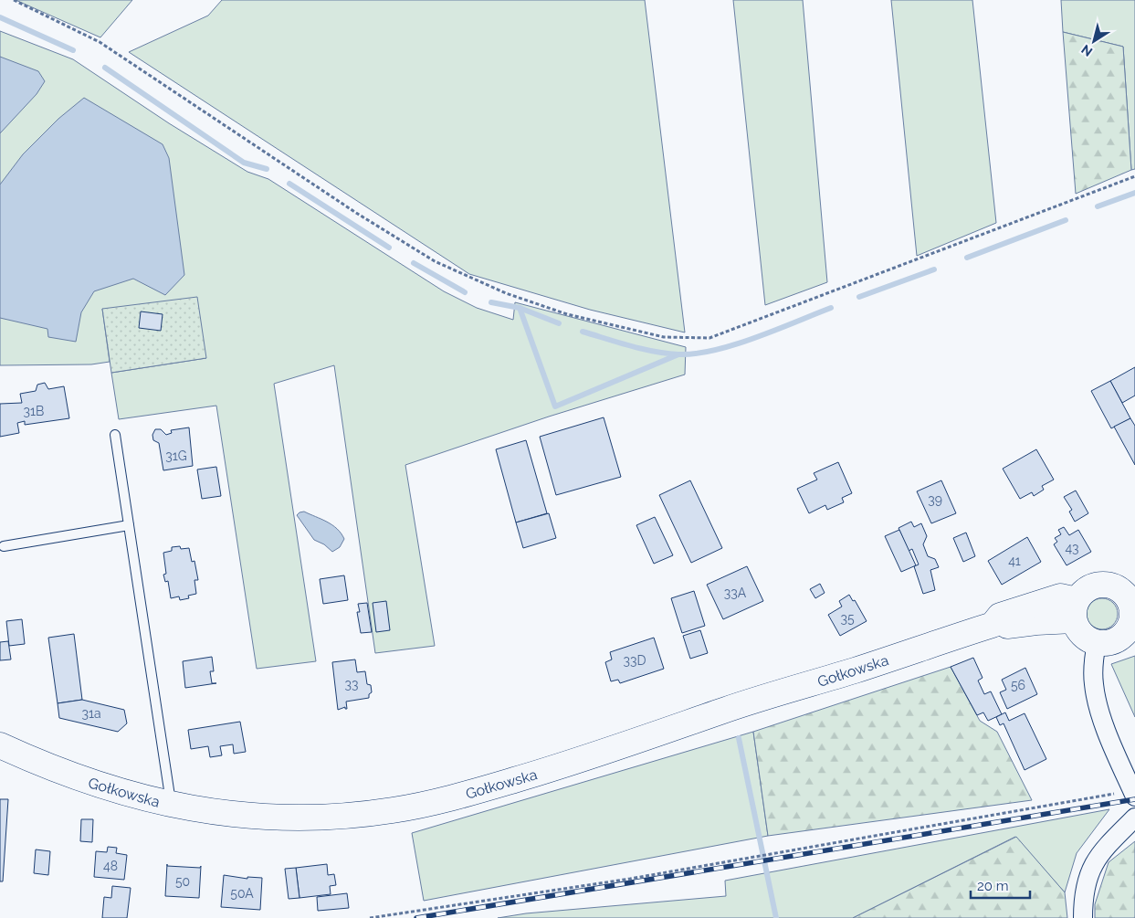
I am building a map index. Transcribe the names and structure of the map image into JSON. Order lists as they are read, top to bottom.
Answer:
{
  "streets": {
    "street": ["Gołkowska"]
  },
  "house_numbers": [
    "31B",
    "31G",
    "39",
    "43",
    "41",
    "33A",
    "35",
    "33D",
    "33",
    "56",
    "31a",
    "48",
    "50",
    "50A"
  ],
  "scale_bar": "20 m",
  "north": "bottom left"
}
